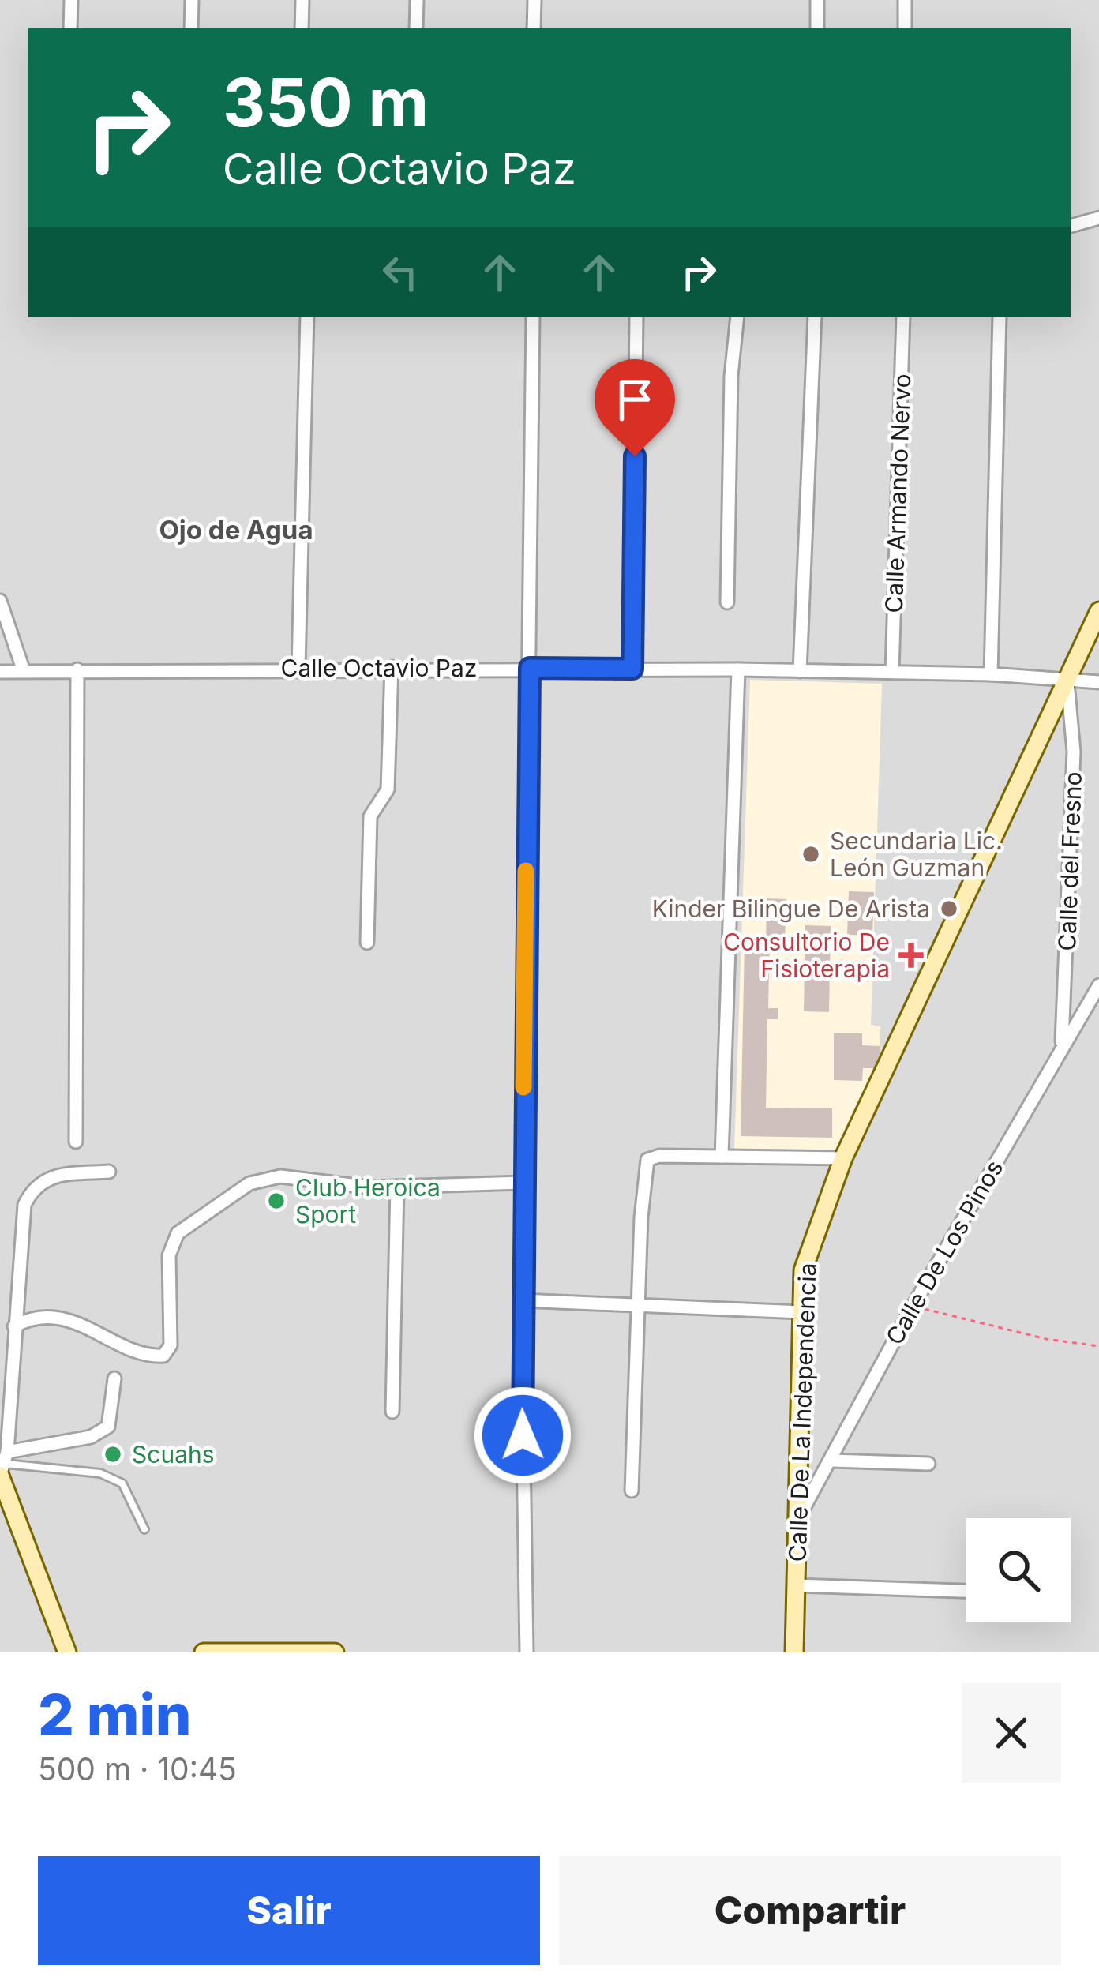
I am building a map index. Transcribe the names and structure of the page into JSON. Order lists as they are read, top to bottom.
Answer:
{
  "streets": {
    "street": [
      "Calle Armando Nervo",
      "Calle Octavio Paz",
      "Calle del Fresno",
      "Calle De Los Pinos",
      "Calle De La Independencia"
    ]
  },
  "crossings": [
    ["Calle Armando Nervo", "Calle Octavio Paz"],
    ["Calle Octavio Paz", "Calle del Fresno"],
    ["Calle Octavio Paz", "Calle De La Independencia"],
    ["Calle del Fresno", "Calle De Los Pinos"],
    ["Calle del Fresno", "Calle De La Independencia"],
    ["Calle De Los Pinos", "Calle De La Independencia"]
  ],
  "districts": ["Ojo de Agua"],
  "places": {
    "other": [
      "Secundaria Lic. León Guzman",
      "Kinder Bilingue De Arista",
      "Club Heroica Sport",
      "Scuahs"
    ],
    "health": ["Consultorio De Fisioterapia"]
  },
  "page": {
    "turn": ["350 m", "Calle Octavio Paz"],
    "heading": ["2 min", "500 m · 10:45"],
    "buttons": ["Salir", "Compartir"]
  }
}
